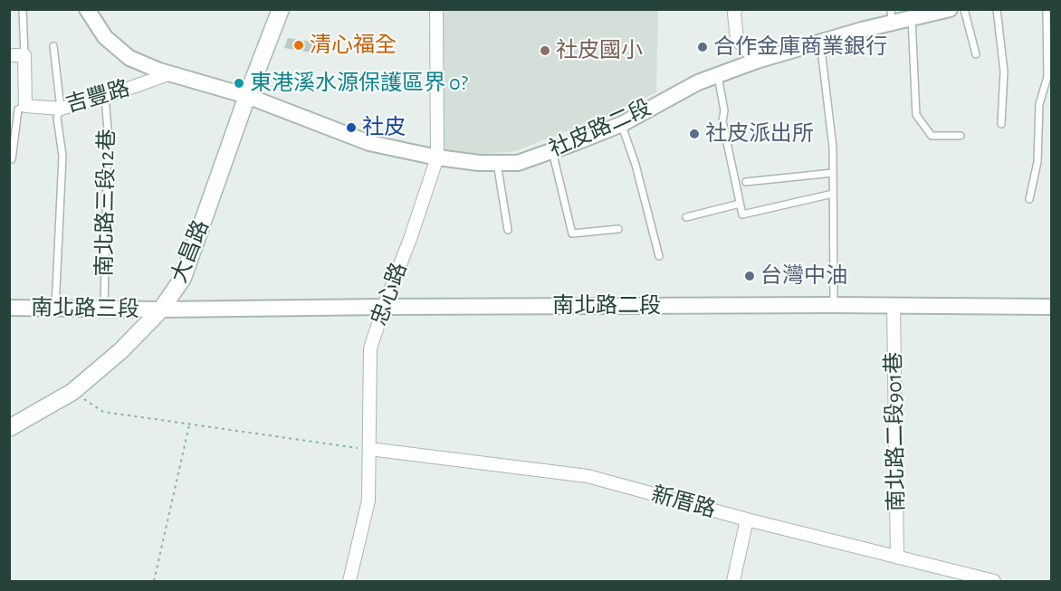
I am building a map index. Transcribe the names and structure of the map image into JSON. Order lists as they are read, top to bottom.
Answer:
{
  "streets": {
    "main road": ["大昌路"],
    "street": [
      "吉豐路",
      "社皮路二段",
      "忠心路",
      "南北路二段",
      "南北路三段",
      "南北路二段901巷",
      "新厝路"
    ],
    "lane": ["南北路三段12巷"]
  },
  "crossings": [
    ["吉豐路", "社皮路二段"],
    ["吉豐路", "南北路三段12巷"],
    ["社皮路二段", "大昌路"],
    ["社皮路二段", "忠心路"],
    ["南北路三段12巷", "南北路三段"],
    ["大昌路", "南北路二段"],
    ["大昌路", "南北路三段"],
    ["忠心路", "南北路二段"],
    ["忠心路", "新厝路"],
    ["南北路二段", "南北路三段"],
    ["南北路二段", "南北路二段901巷"],
    ["南北路二段901巷", "新厝路"]
  ],
  "places": [
    "清心福全",
    "合作金庫商業銀行",
    "社皮國小",
    "東港溪水源保護區界 0?",
    "社皮",
    "社皮派出所",
    "台灣中油"
  ]
}
